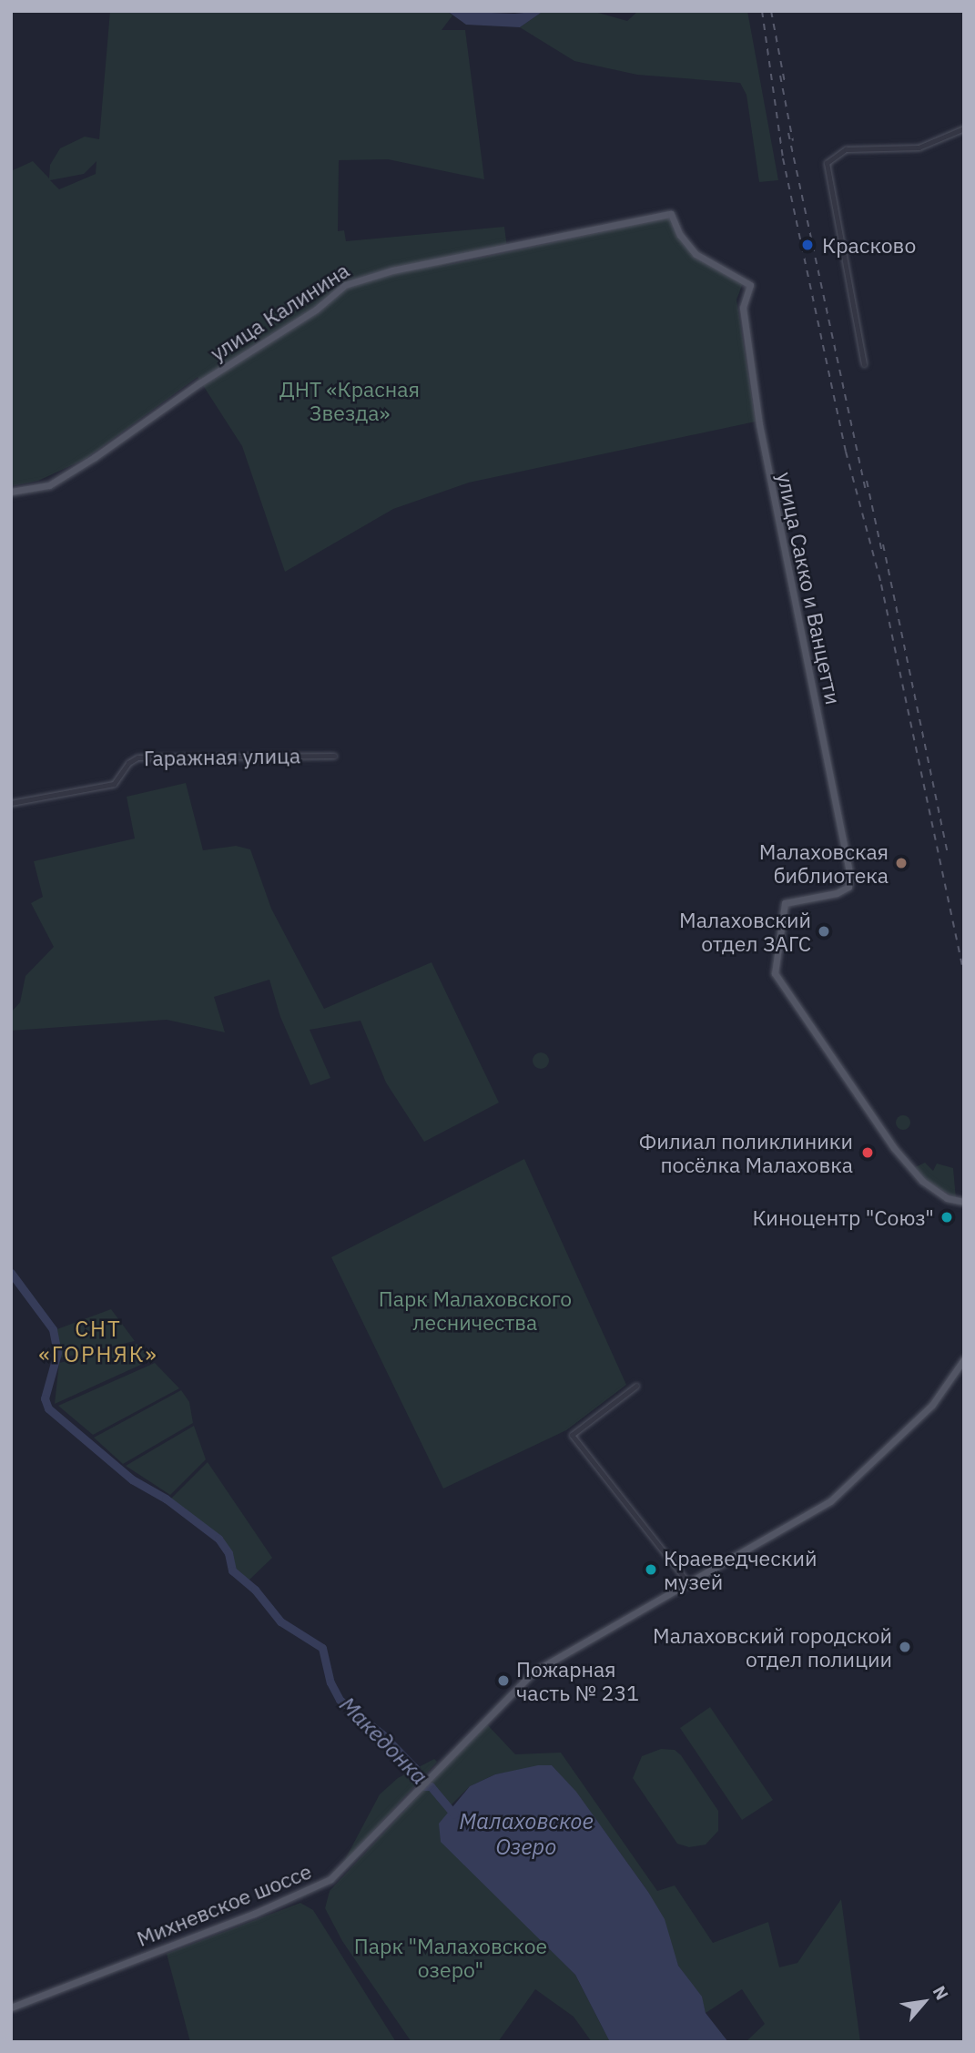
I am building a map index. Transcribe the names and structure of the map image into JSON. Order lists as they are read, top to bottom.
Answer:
{
  "streets": {
    "main road": ["улица Калинина", "улица Сакко и Ванцетти", "Михневское шоссе"],
    "street": ["Гаражная улица"]
  },
  "crossings": [
    ["улица Калинина", "улица Сакко и Ванцетти"]
  ],
  "districts": ["СНТ «ГОРНЯК»"],
  "water": ["Македонка", "Малаховское Озеро"],
  "parks": ["ДНТ «Красная Звезда»", "Парк Малаховского лесничества", "Парк \"Малаховское озеро\""],
  "places": [
    "Красково",
    "Малаховская библиотека",
    "Малаховский отдел ЗАГС",
    "Филиал поликлиники посёлка Малаховка",
    "Киноцентр \"Союз\"",
    "Краеведческий музей",
    "Малаховский городской отдел полиции",
    "Пожарная часть № 231"
  ],
  "north": "top right"
}
